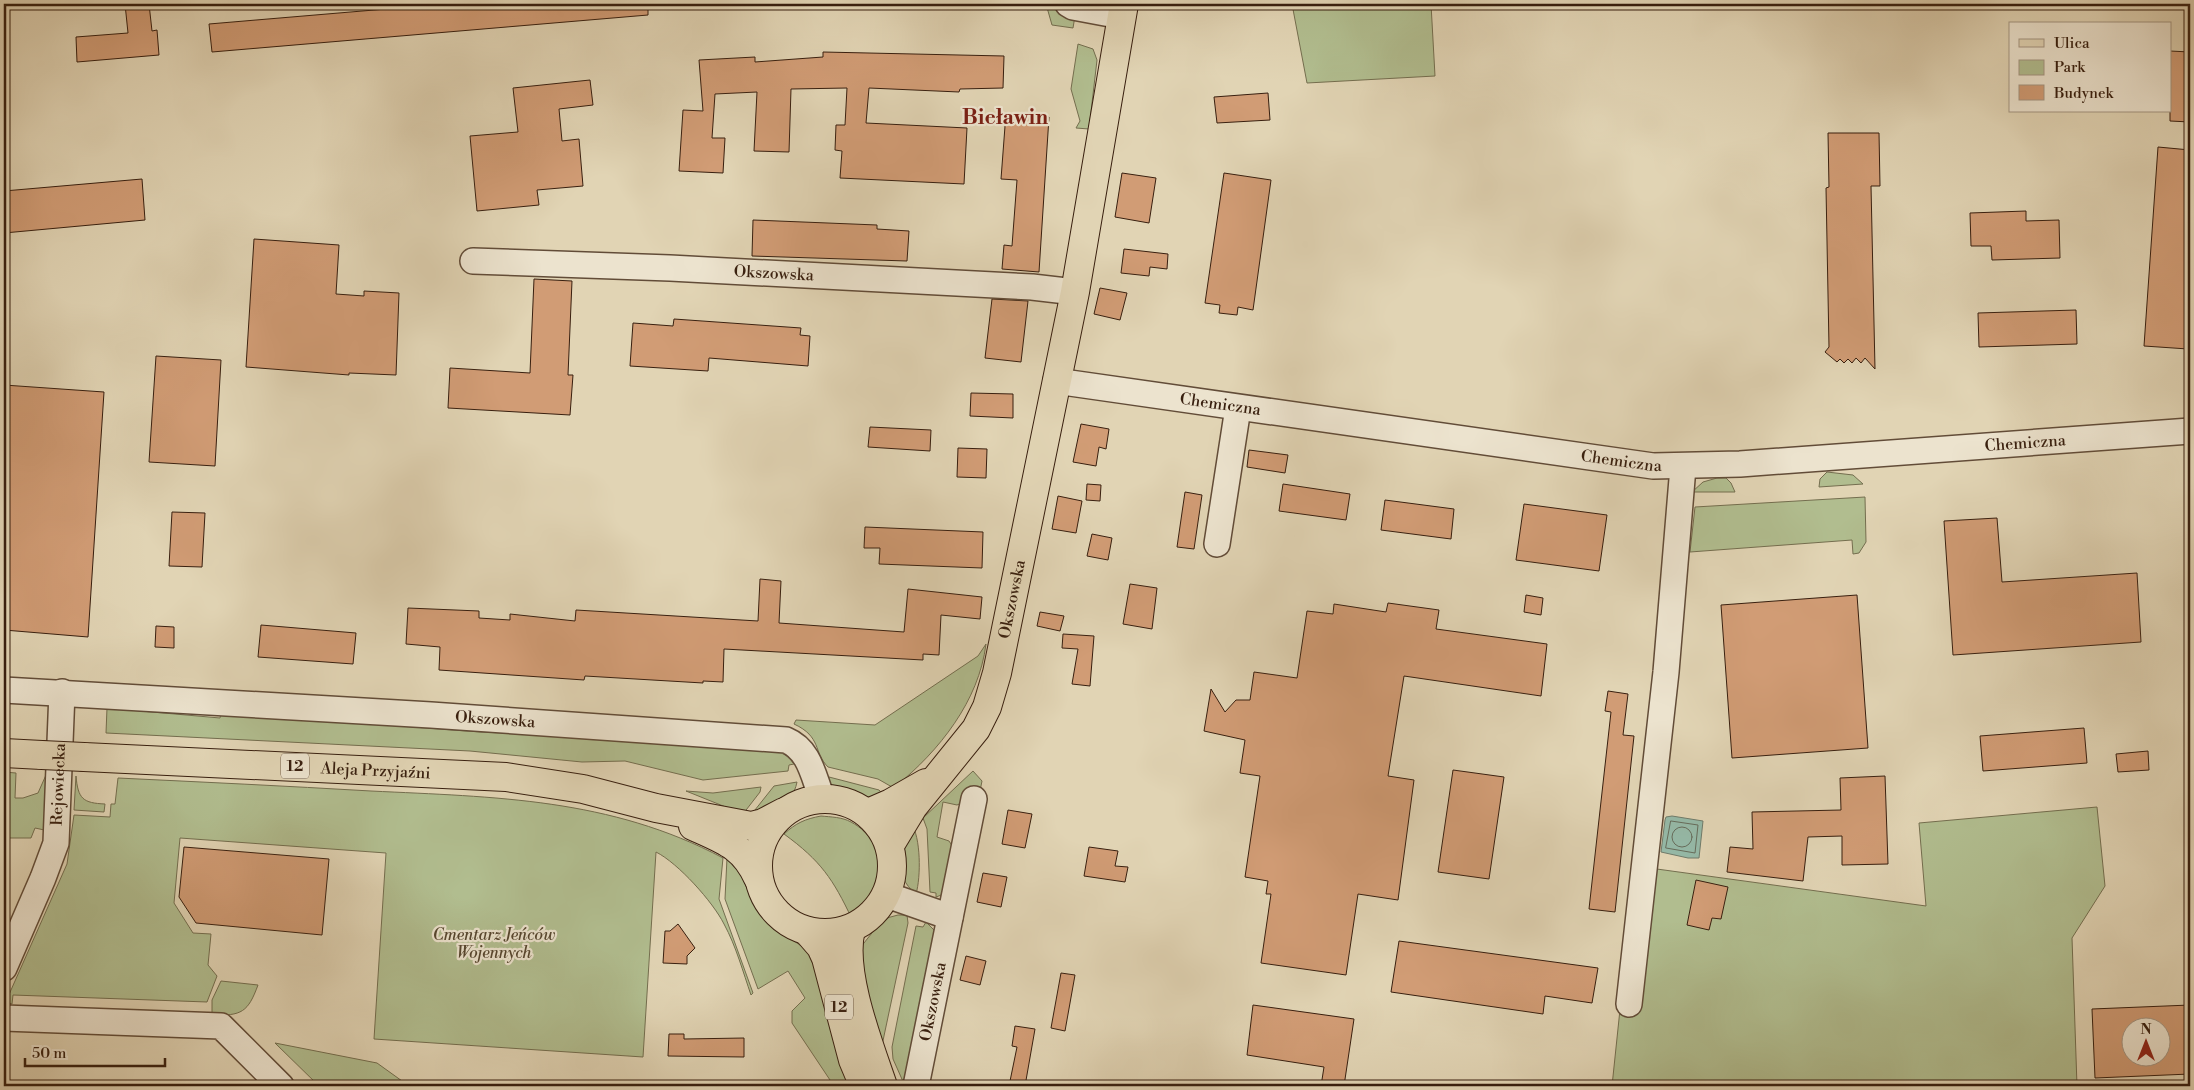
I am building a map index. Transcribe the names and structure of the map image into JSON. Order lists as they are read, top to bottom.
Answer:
{
  "streets": {
    "main road": ["Okszowska", "12", "Aleja Przyjaźni"],
    "street": ["Chemiczna", "Rejowiecka"]
  },
  "crossings": [
    ["Okszowska", "Chemiczna"],
    ["Okszowska", "12"],
    ["Okszowska", "Aleja Przyjaźni"],
    ["Okszowska", "Rejowiecka"],
    ["12", "Aleja Przyjaźni"]
  ],
  "districts": ["Bieławin"],
  "parks": ["Cmentarz Jeńców Wojennych"],
  "legend": ["Ulica", "Park", "Budynek"],
  "scale_bar": "50 m",
  "north": "top"
}
